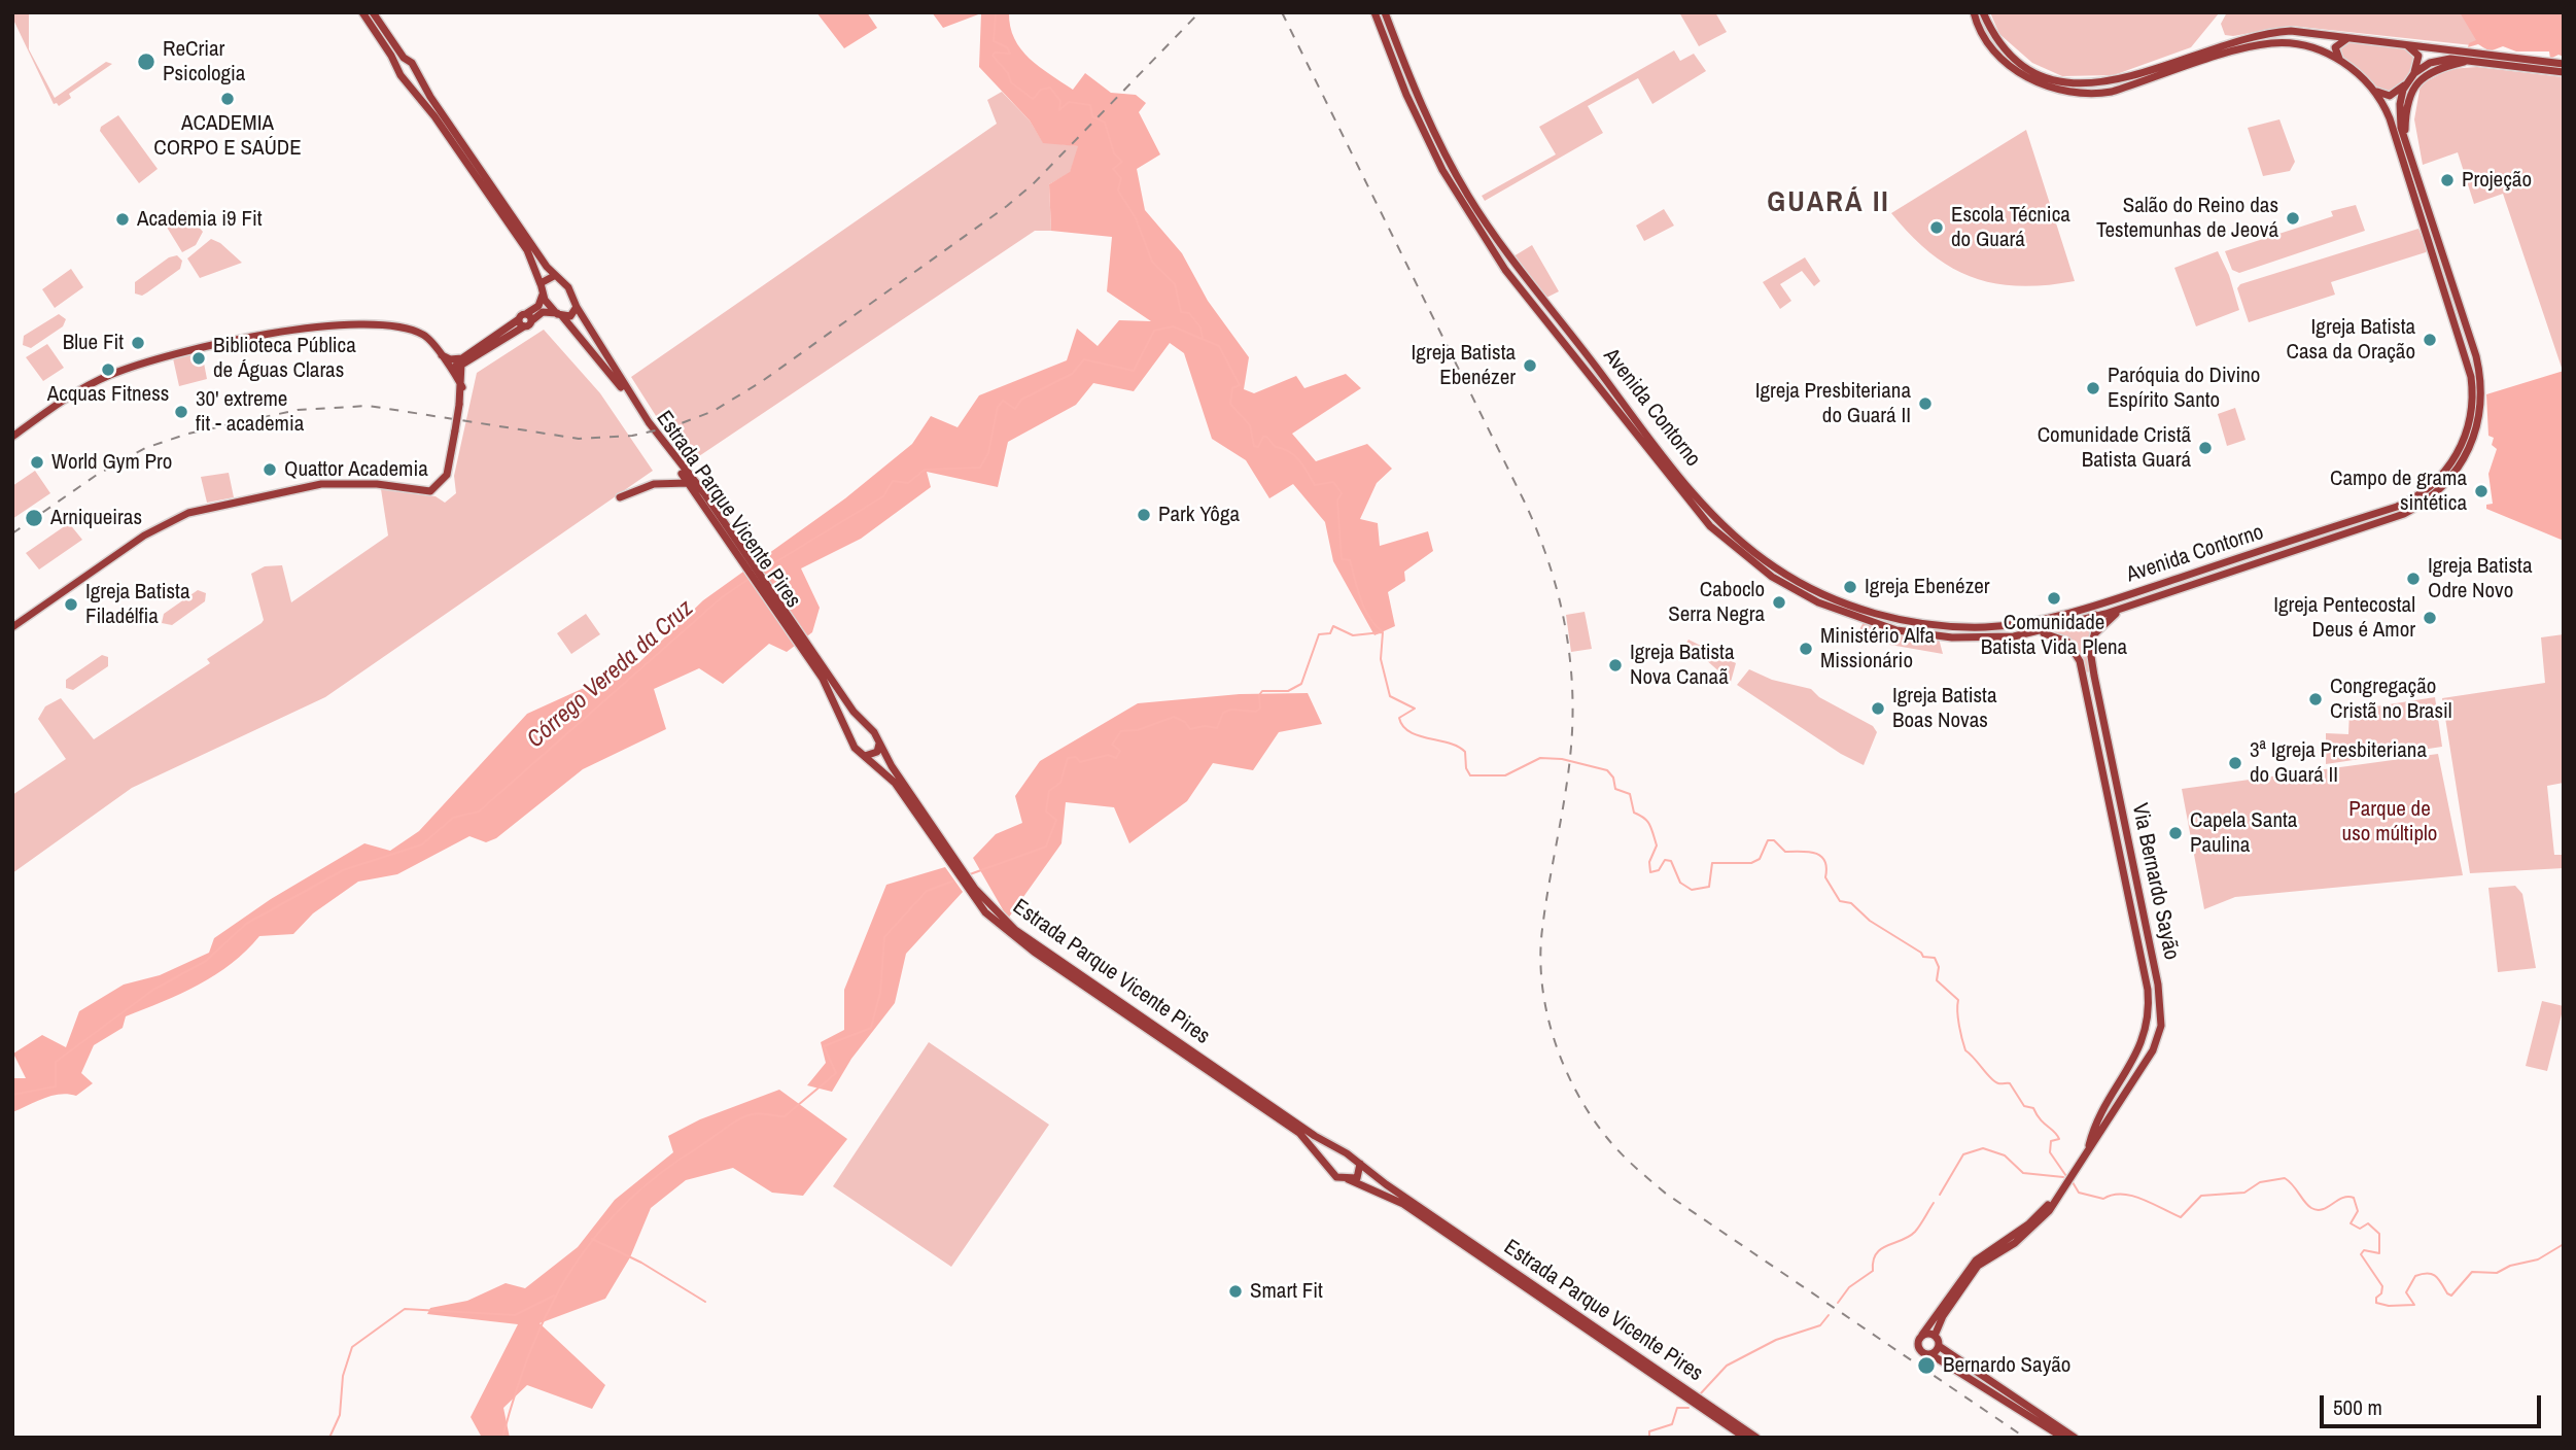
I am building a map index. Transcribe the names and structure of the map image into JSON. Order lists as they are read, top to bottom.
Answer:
{
  "streets": {
    "main road": ["Avenida Contorno", "Estrada Parque Vicente Pires", "Via Bernardo Sayão"]
  },
  "crossings": [
    ["Avenida Contorno", "Via Bernardo Sayão"]
  ],
  "districts": ["GUARÁ II"],
  "water": ["Córrego Vereda da Cruz"],
  "parks": ["Parque de uso múltiplo"],
  "places": [
    "ReCriar Psicologia",
    "ACADEMIA CORPO E SAÚDE",
    "Projeção",
    "Salão do Reino das Testemunhas de Jeová",
    "Academia i9 Fit",
    "Escola Técnica do Guará",
    "Igreja Batista Casa da Oração",
    "Blue Fit",
    "Biblioteca Pública de Águas Claras",
    "Igreja Batista Ebenézer",
    "Acquas Fitness",
    "Paróquia do Divino Espírito Santo",
    "Igreja Presbiteriana do Guará II",
    "30' extreme fit - academia",
    "Comunidade Cristã Batista Guará",
    "World Gym Pro",
    "Quattor Academia",
    "Campo de grama sintética",
    "Park Yôga",
    "Arniqueiras",
    "Igreja Batista Odre Novo",
    "Igreja Ebenézer",
    "Comunidade Batista Vida Plena",
    "Caboclo Serra Negra",
    "Igreja Batista Filadélfia",
    "Igreja Pentecostal Deus é Amor",
    "Ministério Alfa Missionário",
    "Igreja Batista Nova Canaã",
    "Congregação Cristã no Brasil",
    "Igreja Batista Boas Novas",
    "3ª Igreja Presbiteriana do Guará II",
    "Capela Santa Paulina",
    "Smart Fit",
    "Bernardo Sayão"
  ],
  "scale_bar": "500 m"
}
